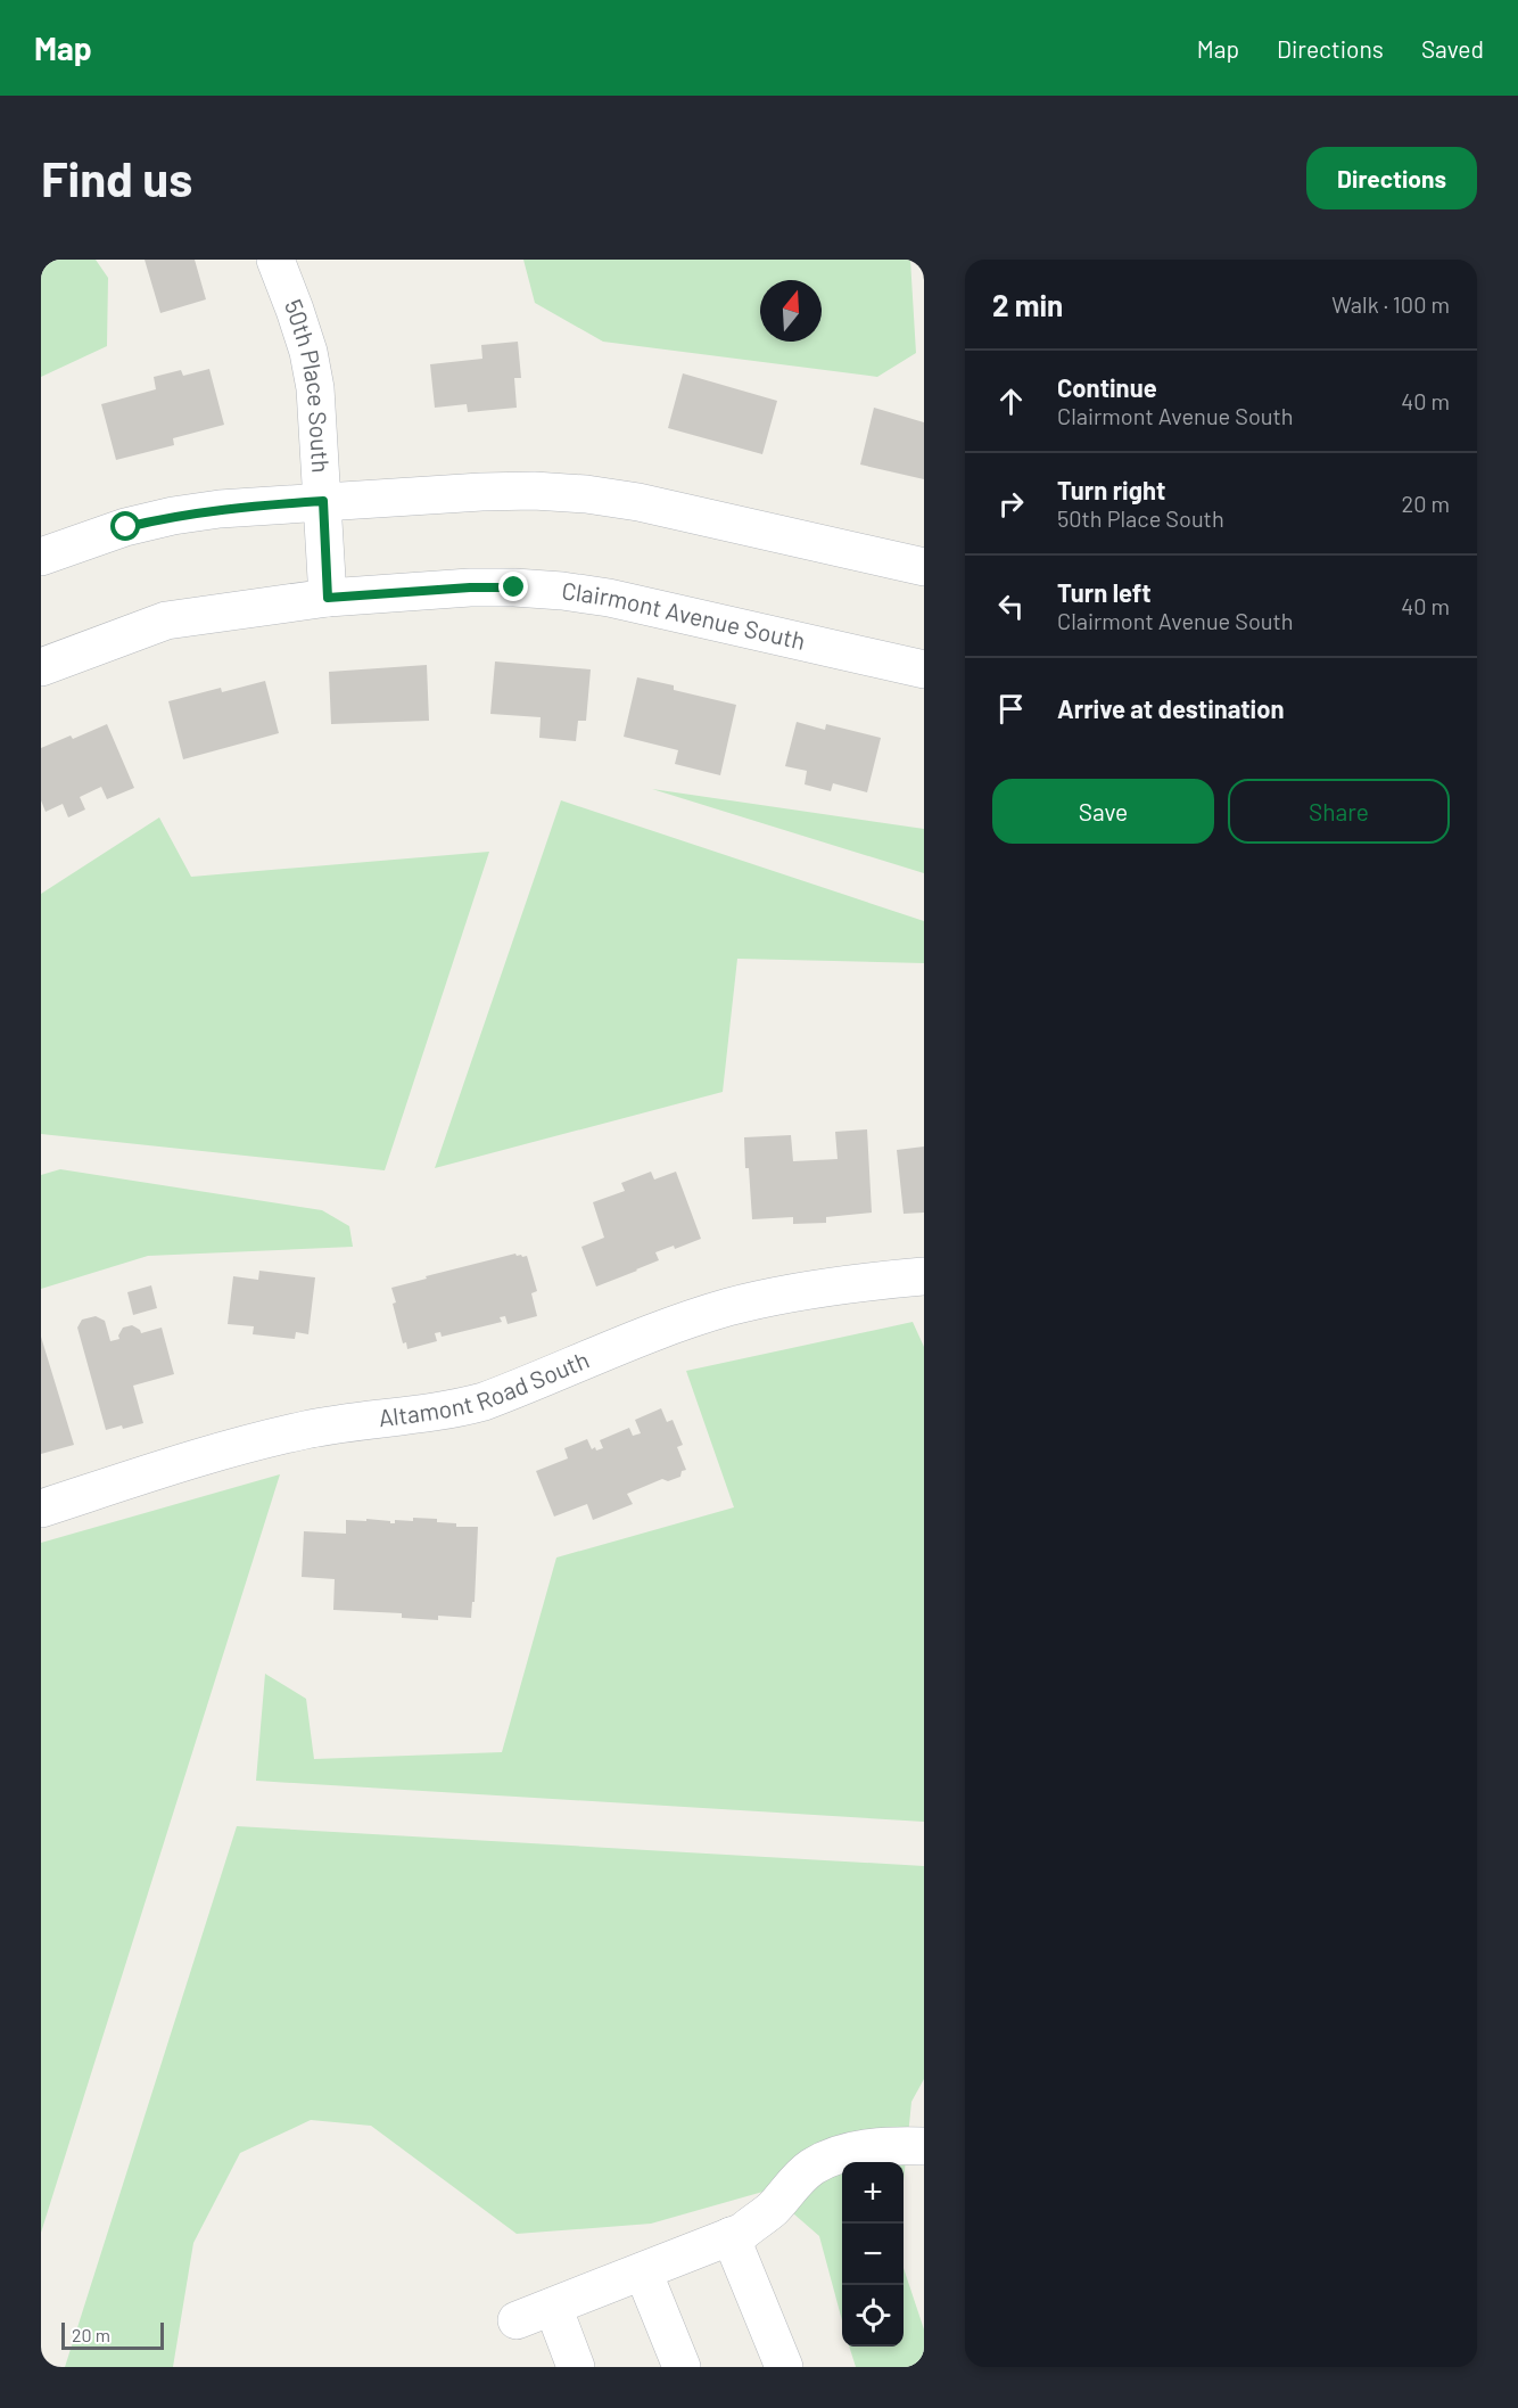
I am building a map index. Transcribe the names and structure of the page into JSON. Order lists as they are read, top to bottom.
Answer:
{
  "streets": {
    "street": ["50th Place South", "Clairmont Avenue South", "Altamont Road South"]
  },
  "crossings": [
    ["50th Place South", "Clairmont Avenue South"]
  ],
  "scale_bar": "20 m",
  "north": "top",
  "page": {
    "header": "Map",
    "nav": ["Map", "Directions", "Saved"],
    "buttons": [
      "Directions",
      ["Save", "Share"]
    ],
    "title": "Find us",
    "heading": ["2 min", "Walk · 100 m"],
    "list": [
      ["Continue", "Clairmont Avenue South", "40 m"],
      ["Turn right", "50th Place South", "20 m"],
      ["Turn left", "Clairmont Avenue South", "40 m"],
      "Arrive at destination"
    ],
    "map_buttons": ["+", "−"],
    "scale": "20 m"
  }
}
